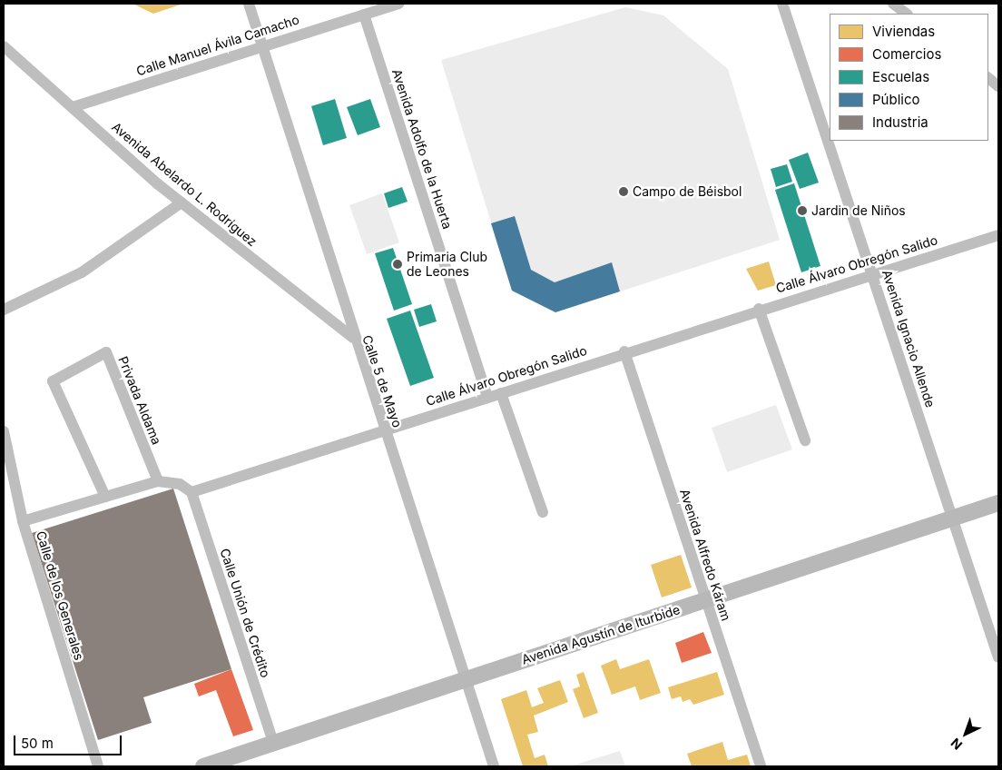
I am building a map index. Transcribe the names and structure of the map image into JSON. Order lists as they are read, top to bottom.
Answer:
{
  "streets": {
    "street": [
      "Calle Manuel Ávila Camacho",
      "Avenida Adolfo de la Huerta",
      "Avenida Abelardo L. Rodríguez",
      "Calle Álvaro Obregón Salido",
      "Avenida Ignacio Allende",
      "Calle 5 de Mayo",
      "Privada Aldama",
      "Avenida Alfredo Káram",
      "Calle de los Generales",
      "Calle Unión de Crédito",
      "Avenida Agustín de Iturbide"
    ]
  },
  "crossings": [
    ["Calle Manuel Ávila Camacho", "Avenida Adolfo de la Huerta"],
    ["Calle Manuel Ávila Camacho", "Avenida Abelardo L. Rodríguez"],
    ["Calle Manuel Ávila Camacho", "Calle 5 de Mayo"],
    ["Avenida Adolfo de la Huerta", "Calle Álvaro Obregón Salido"],
    ["Avenida Abelardo L. Rodríguez", "Calle 5 de Mayo"],
    ["Calle Álvaro Obregón Salido", "Avenida Ignacio Allende"],
    ["Calle Álvaro Obregón Salido", "Calle 5 de Mayo"],
    ["Calle Álvaro Obregón Salido", "Avenida Alfredo Káram"],
    ["Calle Álvaro Obregón Salido", "Calle Unión de Crédito"],
    ["Avenida Ignacio Allende", "Avenida Agustín de Iturbide"],
    ["Calle 5 de Mayo", "Avenida Agustín de Iturbide"],
    ["Avenida Alfredo Káram", "Avenida Agustín de Iturbide"],
    ["Calle Unión de Crédito", "Avenida Agustín de Iturbide"]
  ],
  "places": ["Campo de Béisbol", "Jardin de Niños", "Primaria Club de Leones"],
  "legend": [
    "Viviendas",
    "Comercios",
    "Escuelas",
    "Público",
    "Industria"
  ],
  "scale_bar": "50 m",
  "north": "bottom left"
}
